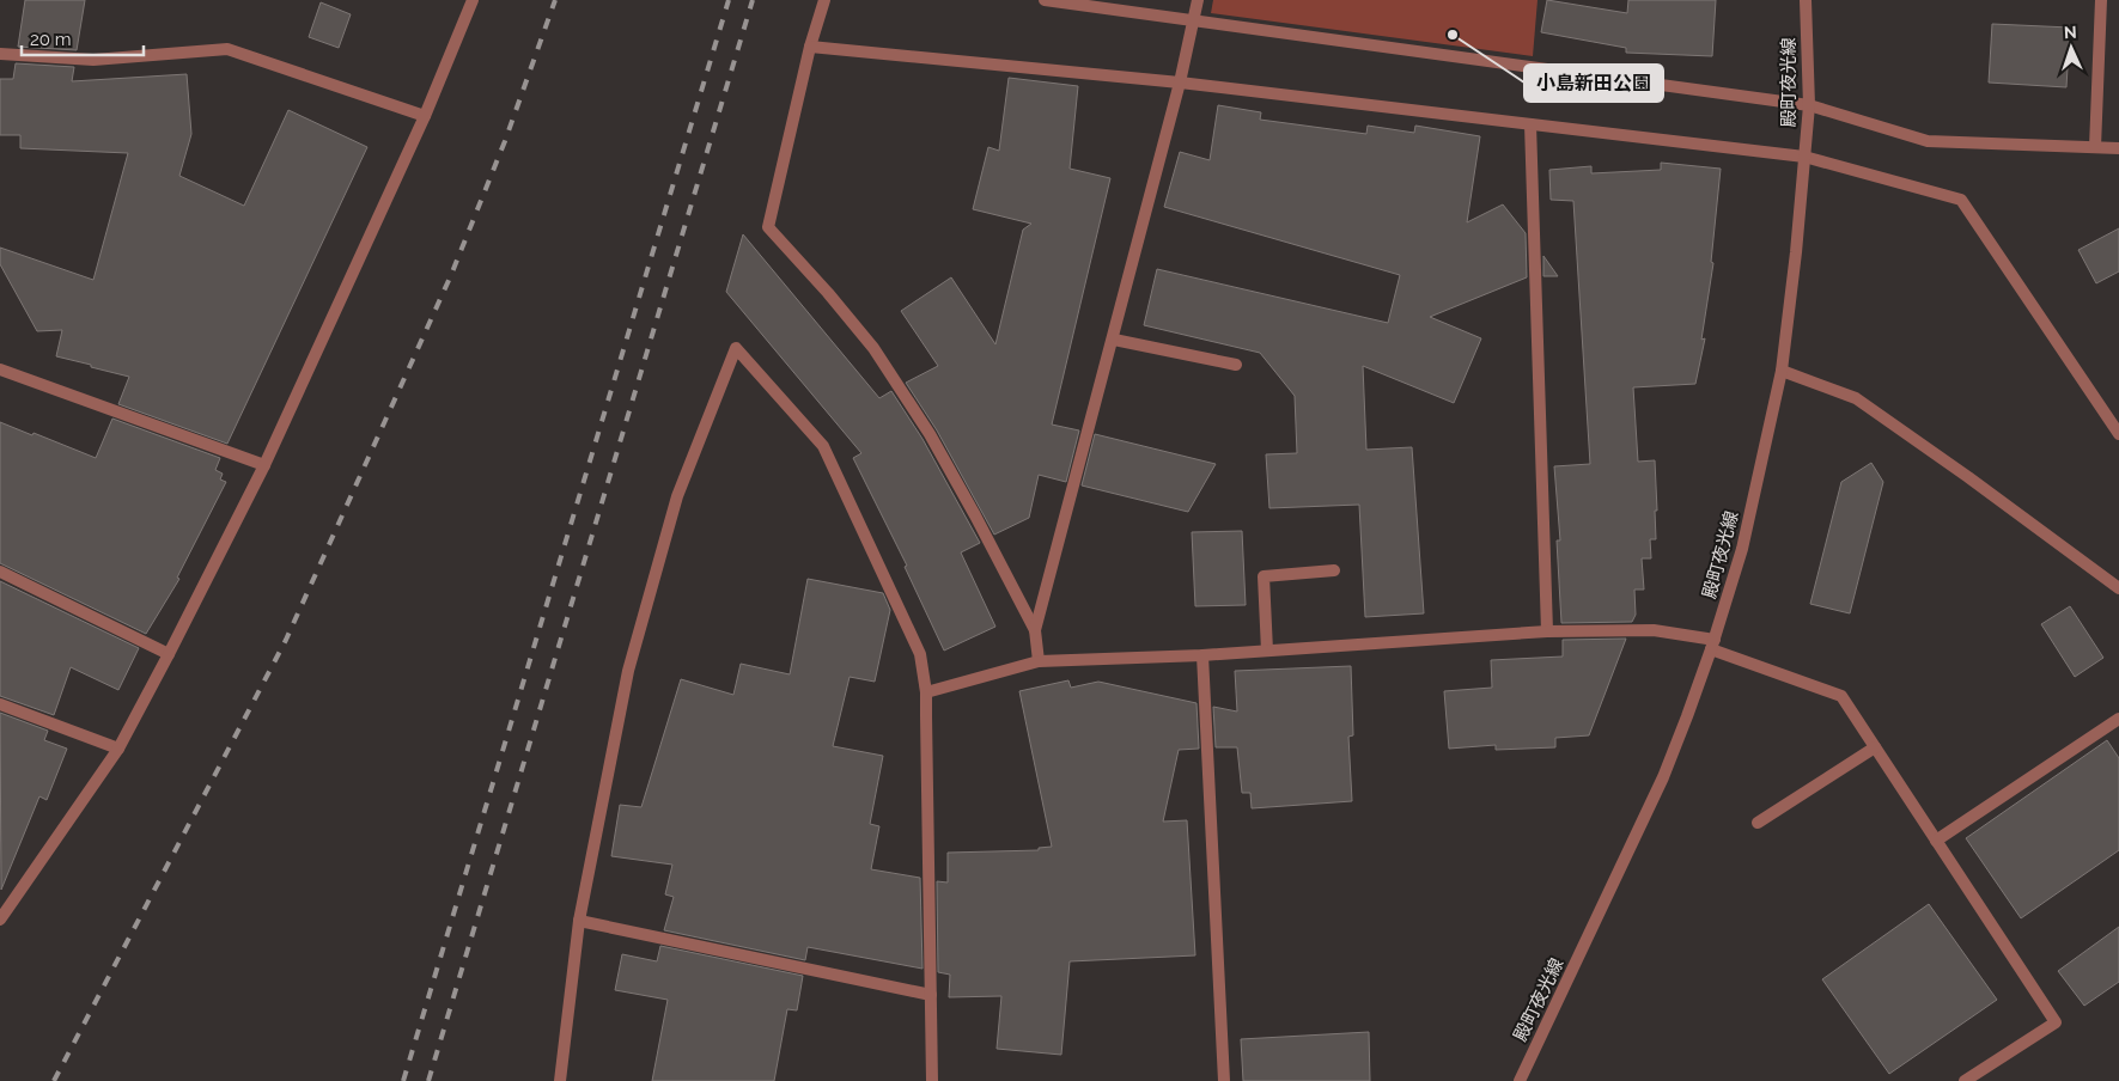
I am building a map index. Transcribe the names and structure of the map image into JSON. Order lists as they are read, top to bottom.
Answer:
{
  "streets": {
    "street": ["殿町夜光線"]
  },
  "places": ["小島新田公園"],
  "scale_bar": "20 m",
  "north": "top"
}
